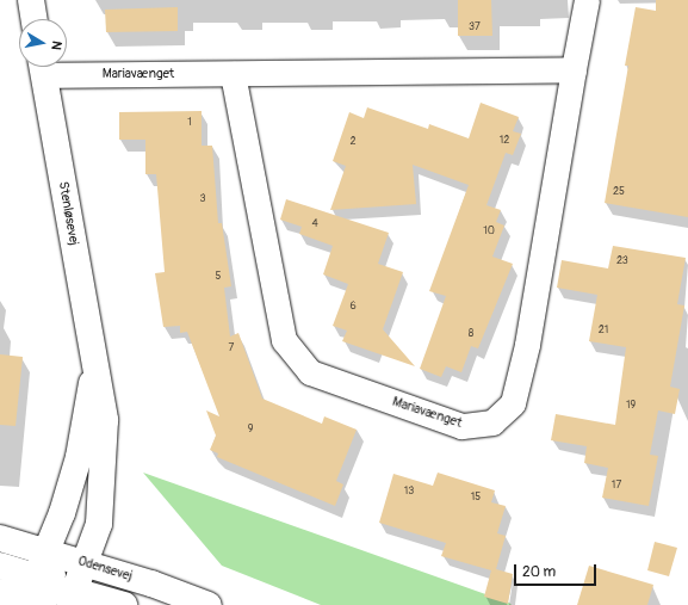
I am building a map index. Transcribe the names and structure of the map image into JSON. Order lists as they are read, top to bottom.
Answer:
{
  "streets": {
    "street": ["Mariavænget", "Stenløsevej", "Odensevej"]
  },
  "crossings": [
    ["Mariavænget", "Stenløsevej"],
    ["Stenløsevej", "Odensevej"]
  ],
  "house_numbers": [
    "37",
    "1",
    "12",
    "2",
    "25",
    "3",
    "4",
    "10",
    "23",
    "5",
    "6",
    "21",
    "8",
    "7",
    "19",
    "9",
    "17",
    "13",
    "15"
  ],
  "scale_bar": "20 m",
  "north": "right"
}
